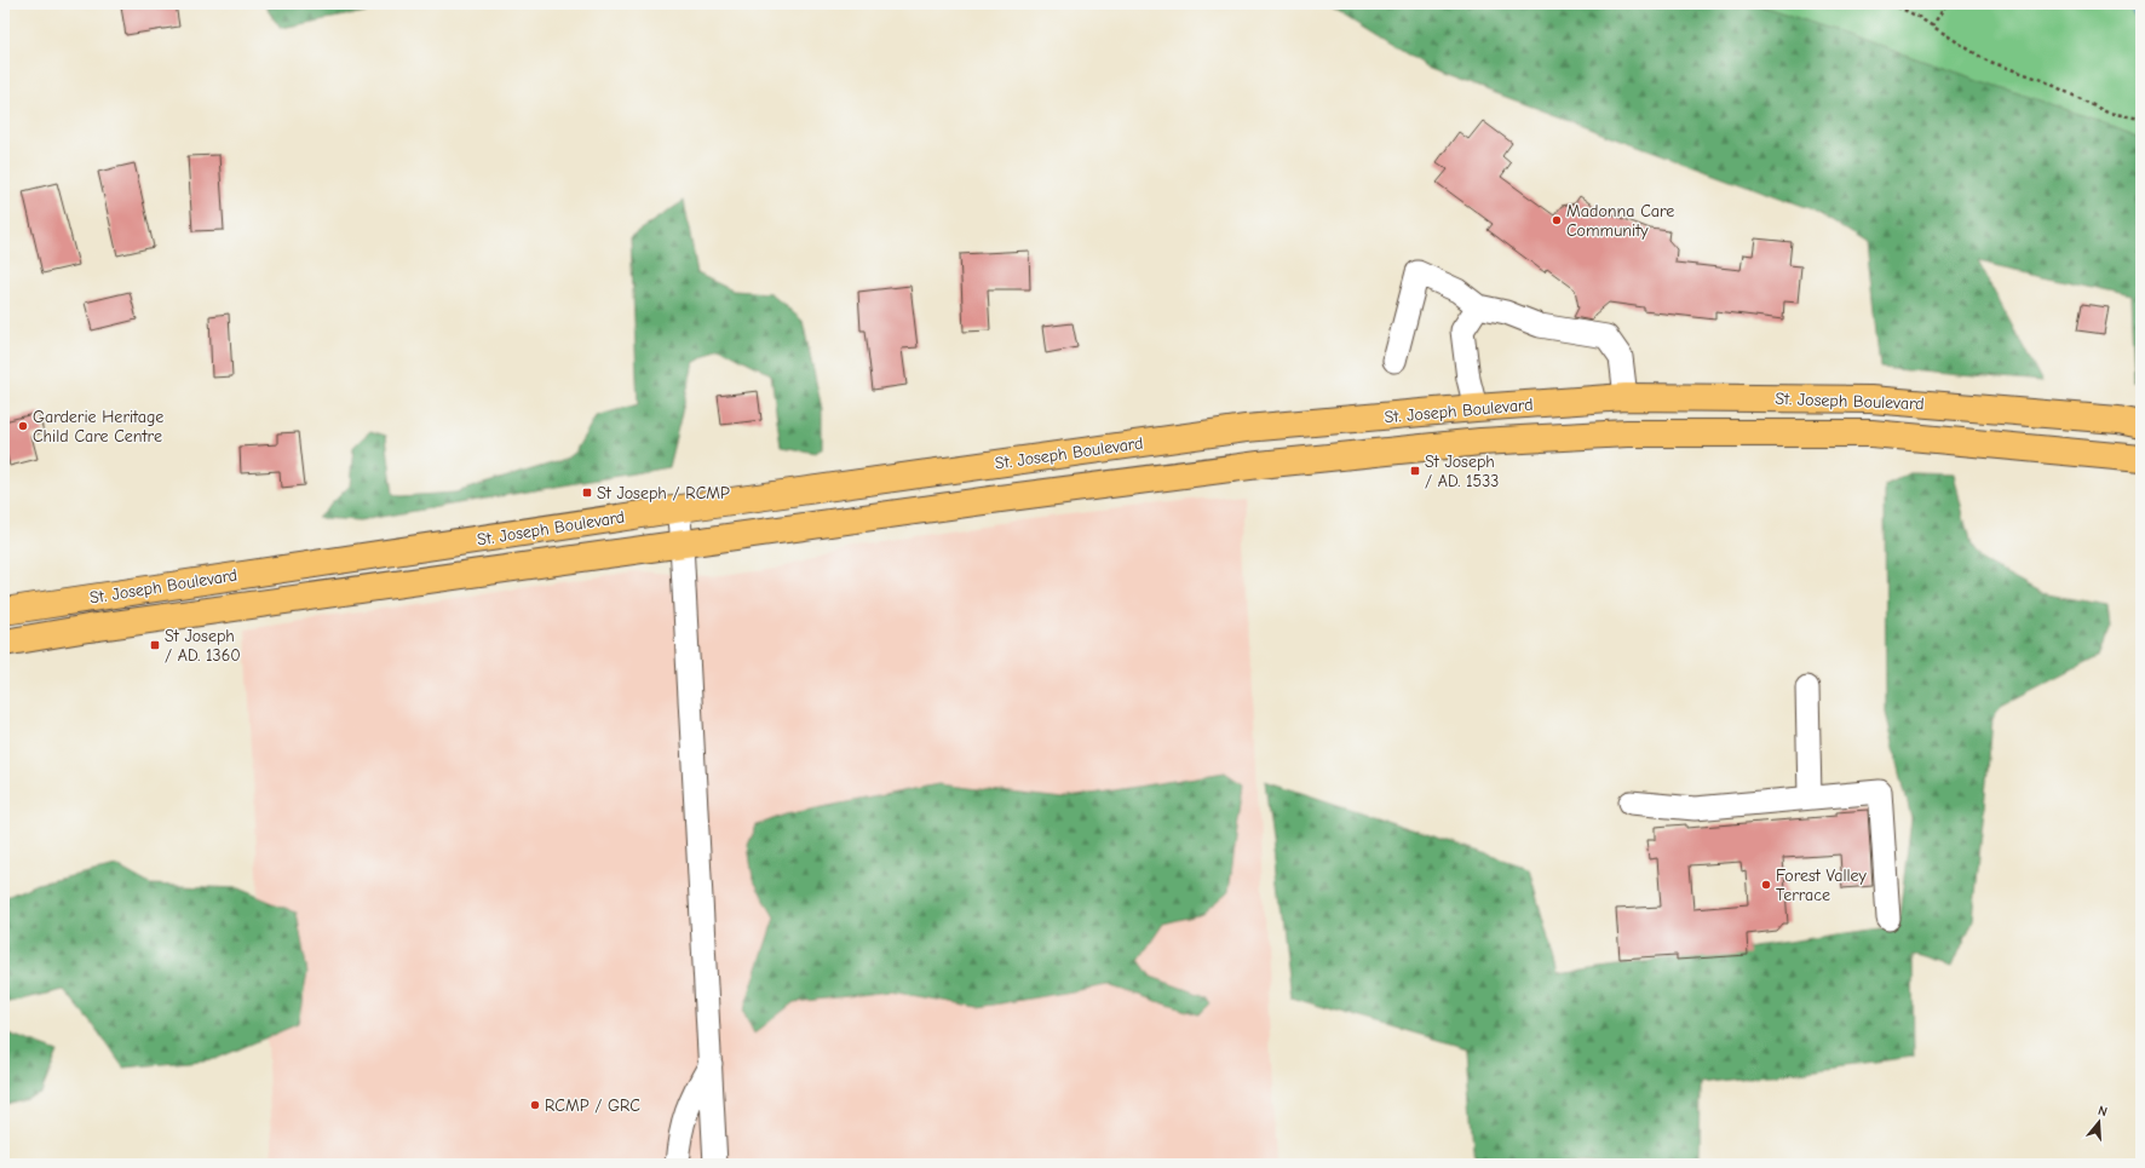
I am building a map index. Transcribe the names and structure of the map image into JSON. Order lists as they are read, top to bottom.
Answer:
{
  "streets": {
    "main road": ["St. Joseph Boulevard"]
  },
  "places": {
    "other": [
      "Madonna Care Community",
      "Garderie Heritage Child Care Centre",
      "Forest Valley Terrace",
      "RCMP / GRC"
    ],
    "transit": ["St Joseph / AD. 1533", "St Joseph / RCMP", "St Joseph / AD. 1360"]
  },
  "north": "top"
}
